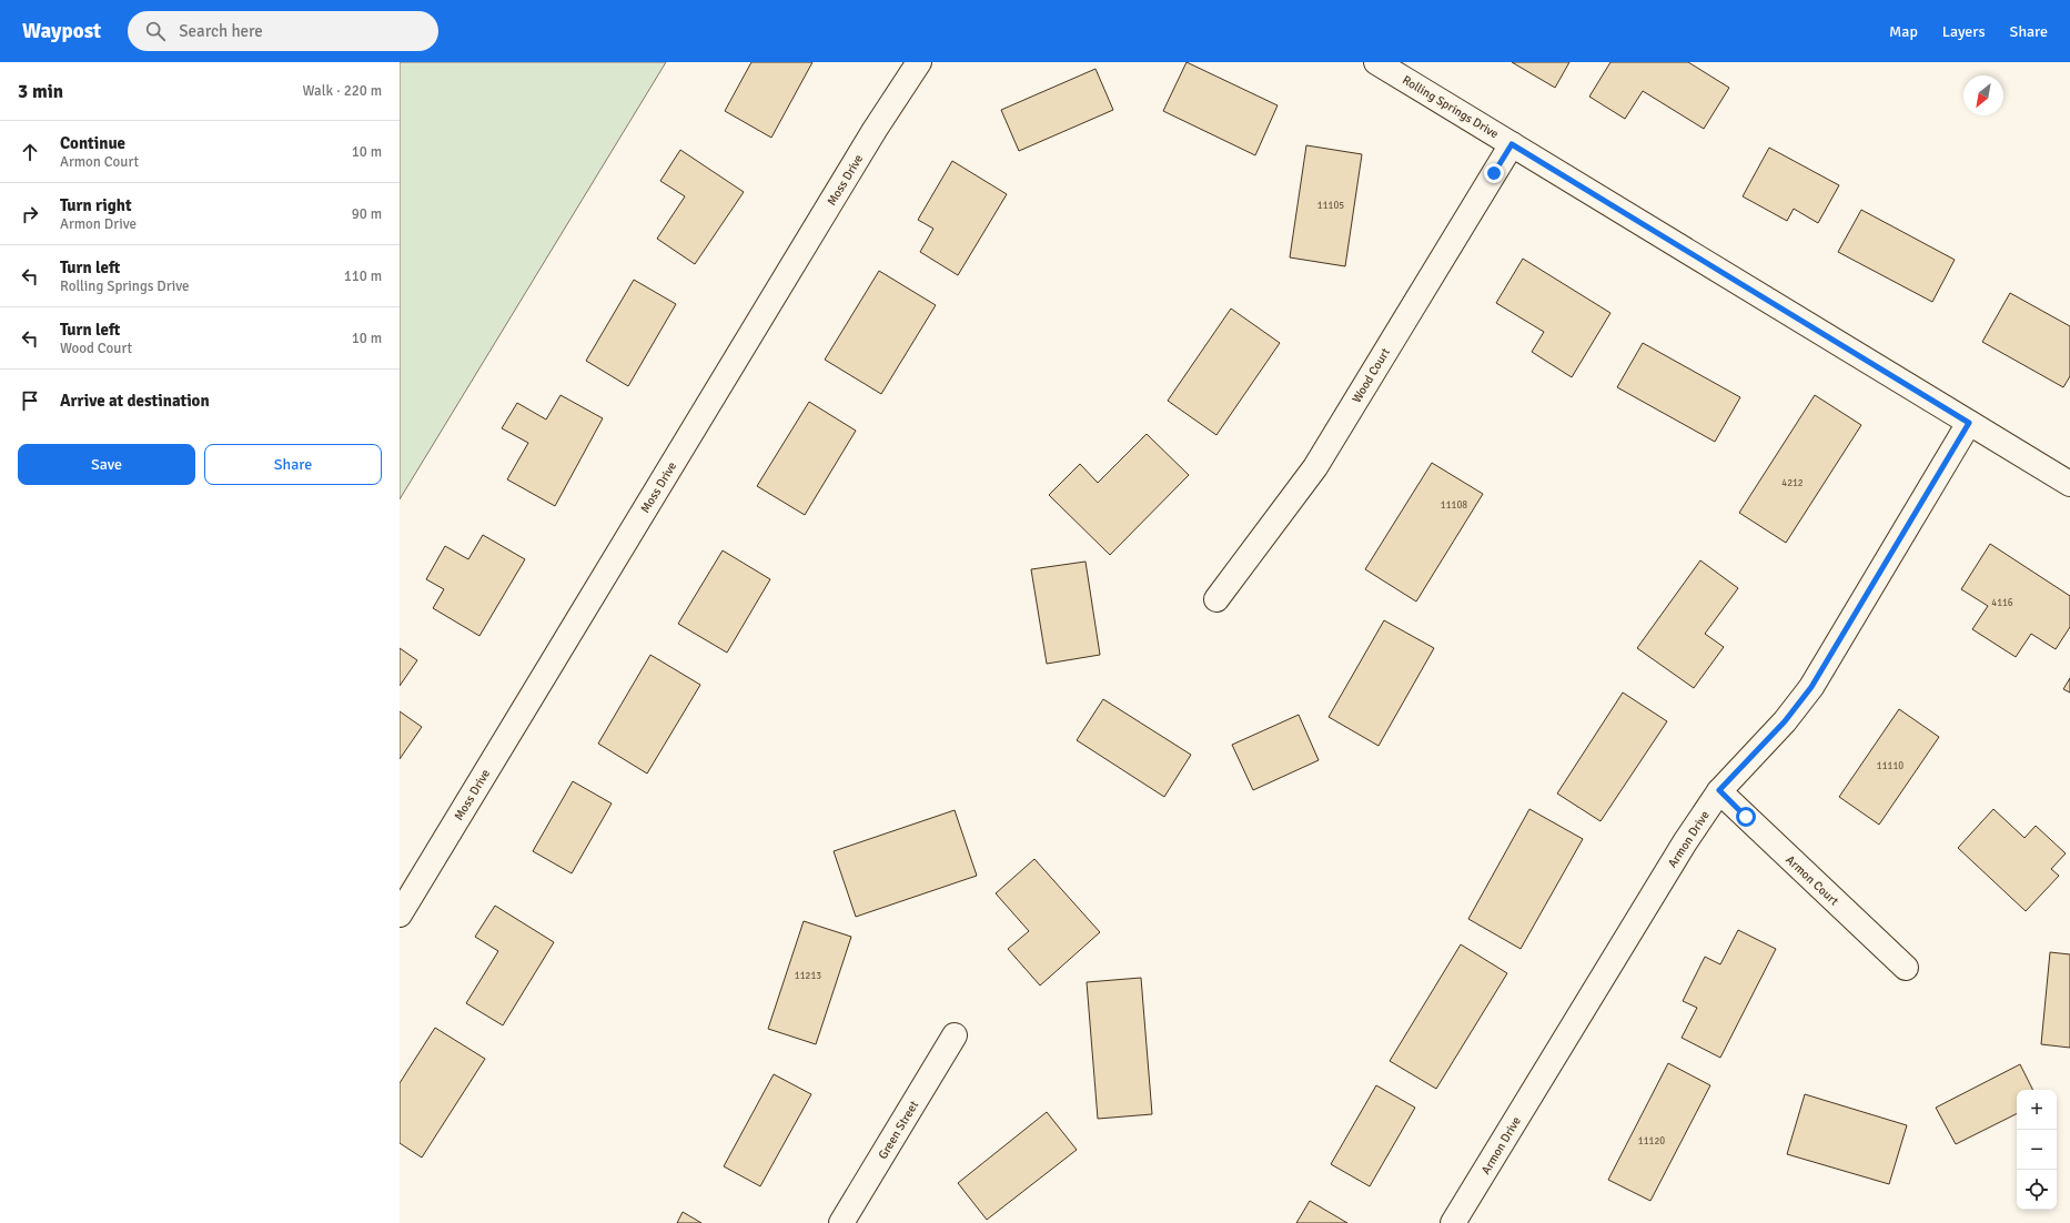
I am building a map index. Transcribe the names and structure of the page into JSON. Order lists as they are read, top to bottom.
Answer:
{
  "streets": {
    "street": [
      "Rolling Springs Drive",
      "Moss Drive",
      "Wood Court",
      "Armon Drive",
      "Armon Court",
      "Green Street"
    ]
  },
  "crossings": [
    ["Rolling Springs Drive", "Wood Court"],
    ["Rolling Springs Drive", "Armon Drive"],
    ["Armon Drive", "Armon Court"]
  ],
  "house_numbers": [
    "11105",
    "4212",
    "11108",
    "4116",
    "11110",
    "11213",
    "11120"
  ],
  "north": "bottom left",
  "page": {
    "header": "Waypost",
    "search": "Search here",
    "nav": ["Map", "Layers", "Share"],
    "heading": ["3 min", "Walk · 220 m"],
    "list": [
      ["Continue", "Armon Court", "10 m"],
      ["Turn right", "Armon Drive", "90 m"],
      ["Turn left", "Rolling Springs Drive", "110 m"],
      ["Turn left", "Wood Court", "10 m"],
      "Arrive at destination"
    ],
    "buttons": ["Save", "Share"],
    "map_buttons": ["+", "−"]
  }
}
